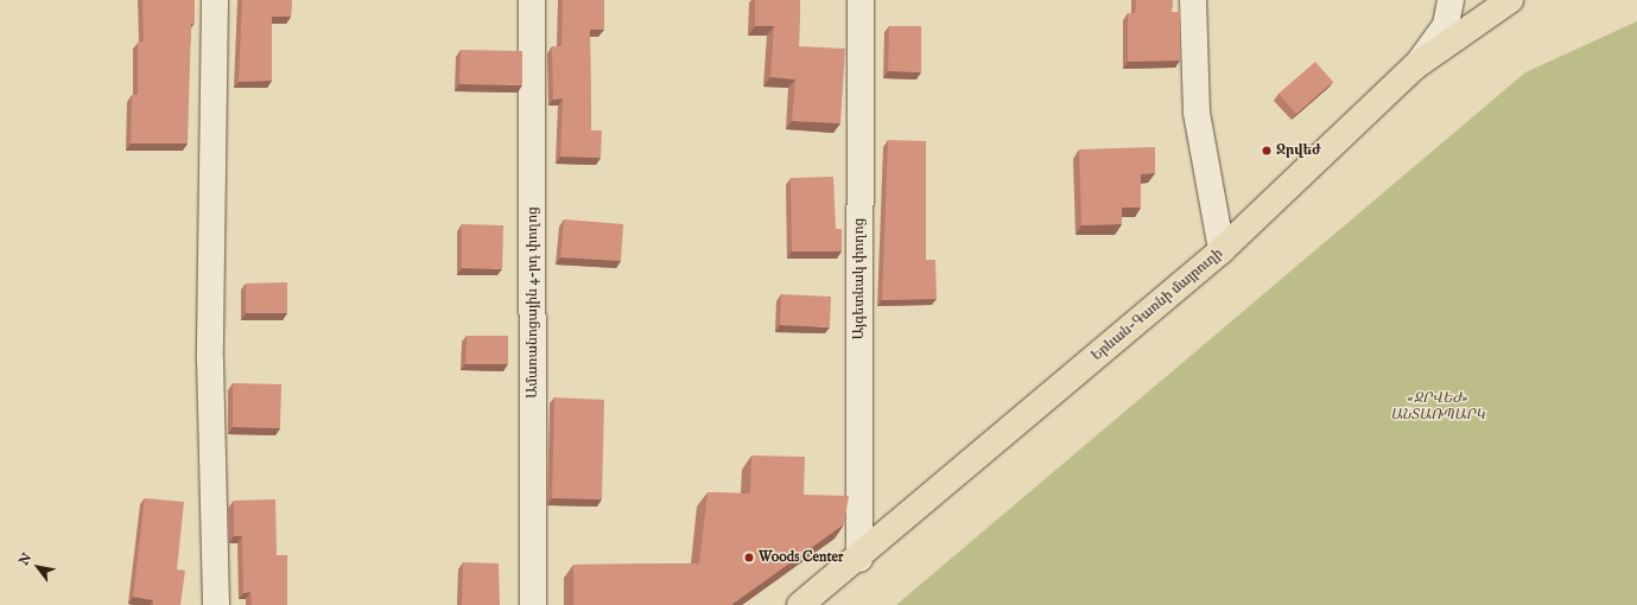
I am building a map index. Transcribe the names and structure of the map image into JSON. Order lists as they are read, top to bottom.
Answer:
{
  "streets": {
    "main road": ["Երևան-Գառնի մայրուղի"],
    "street": ["Այգետնակ փողոց", "Ամառանոցային 4-րդ փողոց"]
  },
  "crossings": [
    ["Այգետնակ փողոց", "Երևան-Գառնի մայրուղի"]
  ],
  "parks": ["«ՋՐՎԵԺ» ԱՆՏԱՌՊԱՐԿ"],
  "places": ["Ջրվեժ", "Woods Center"],
  "north": "top left"
}
